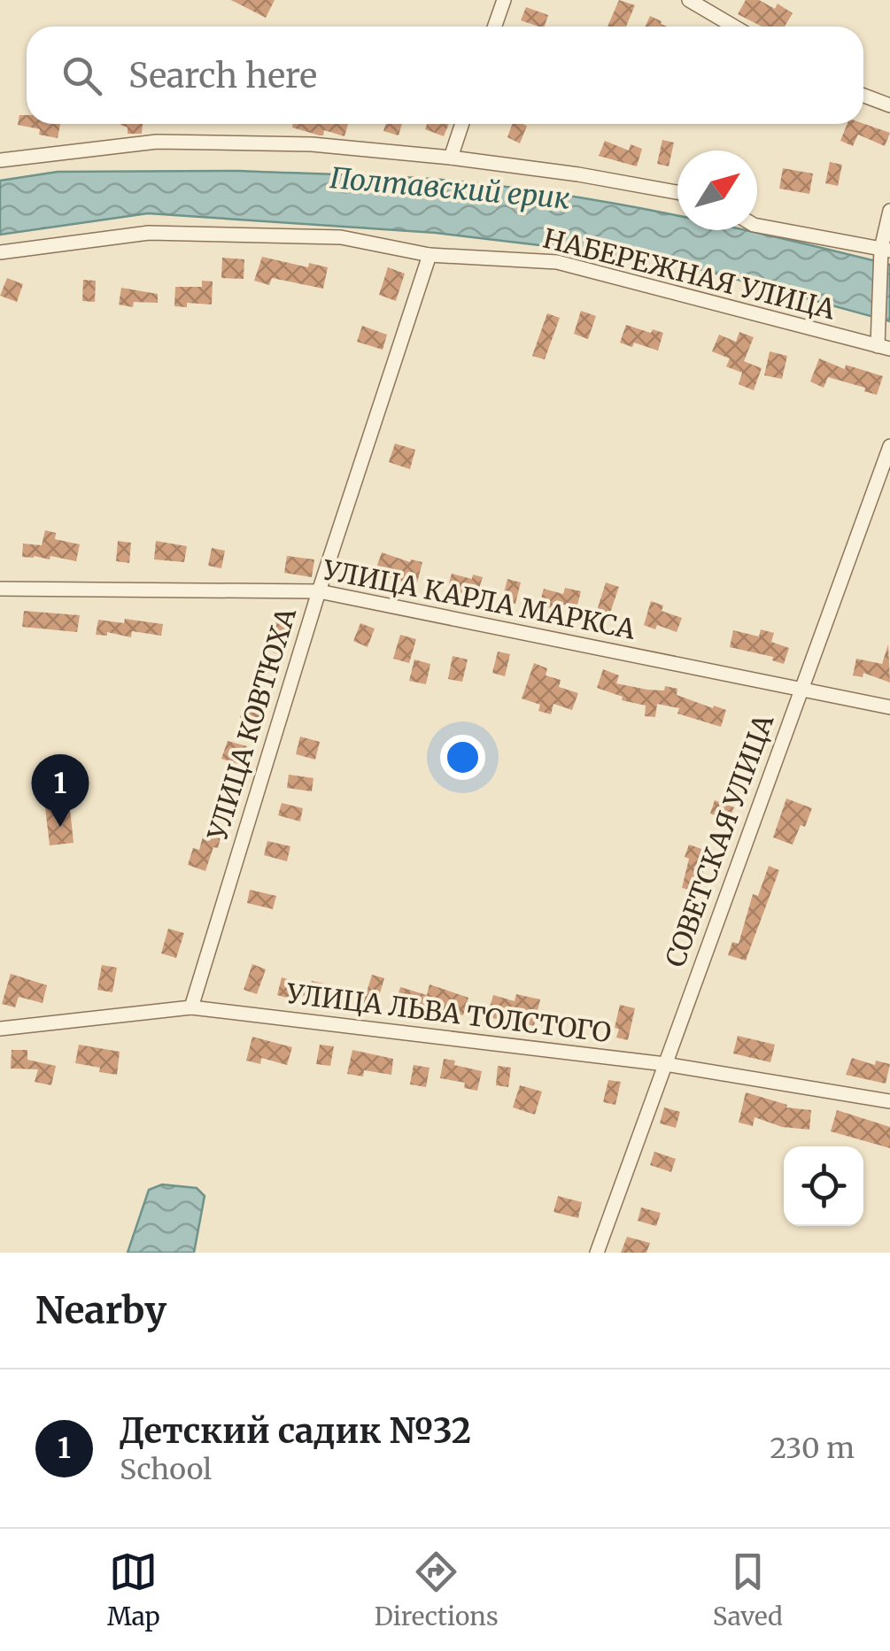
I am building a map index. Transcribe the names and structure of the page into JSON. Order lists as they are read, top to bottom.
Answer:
{
  "streets": {
    "street": [
      "НАБЕРЕЖНАЯ УЛИЦА",
      "УЛИЦА КАРЛА МАРКСА",
      "УЛИЦА КОВТЮХА",
      "СОВЕТСКАЯ УЛИЦА",
      "УЛИЦА ЛЬВА ТОЛСТОГО"
    ]
  },
  "crossings": [
    ["НАБЕРЕЖНАЯ УЛИЦА", "УЛИЦА КОВТЮХА"],
    ["УЛИЦА КАРЛА МАРКСА", "УЛИЦА КОВТЮХА"],
    ["УЛИЦА КАРЛА МАРКСА", "СОВЕТСКАЯ УЛИЦА"],
    ["УЛИЦА КОВТЮХА", "УЛИЦА ЛЬВА ТОЛСТОГО"],
    ["СОВЕТСКАЯ УЛИЦА", "УЛИЦА ЛЬВА ТОЛСТОГО"]
  ],
  "water": ["Полтавский ерик"],
  "north": "top right",
  "page": {
    "search": "Search here",
    "pins": "1",
    "heading": "Nearby",
    "list": [
      {
        "mark": "1",
        "name": "Детский садик №32",
        "note": "School",
        "value": "230 m"
      }
    ],
    "nav": ["Map", "Directions", "Saved"]
  }
}
